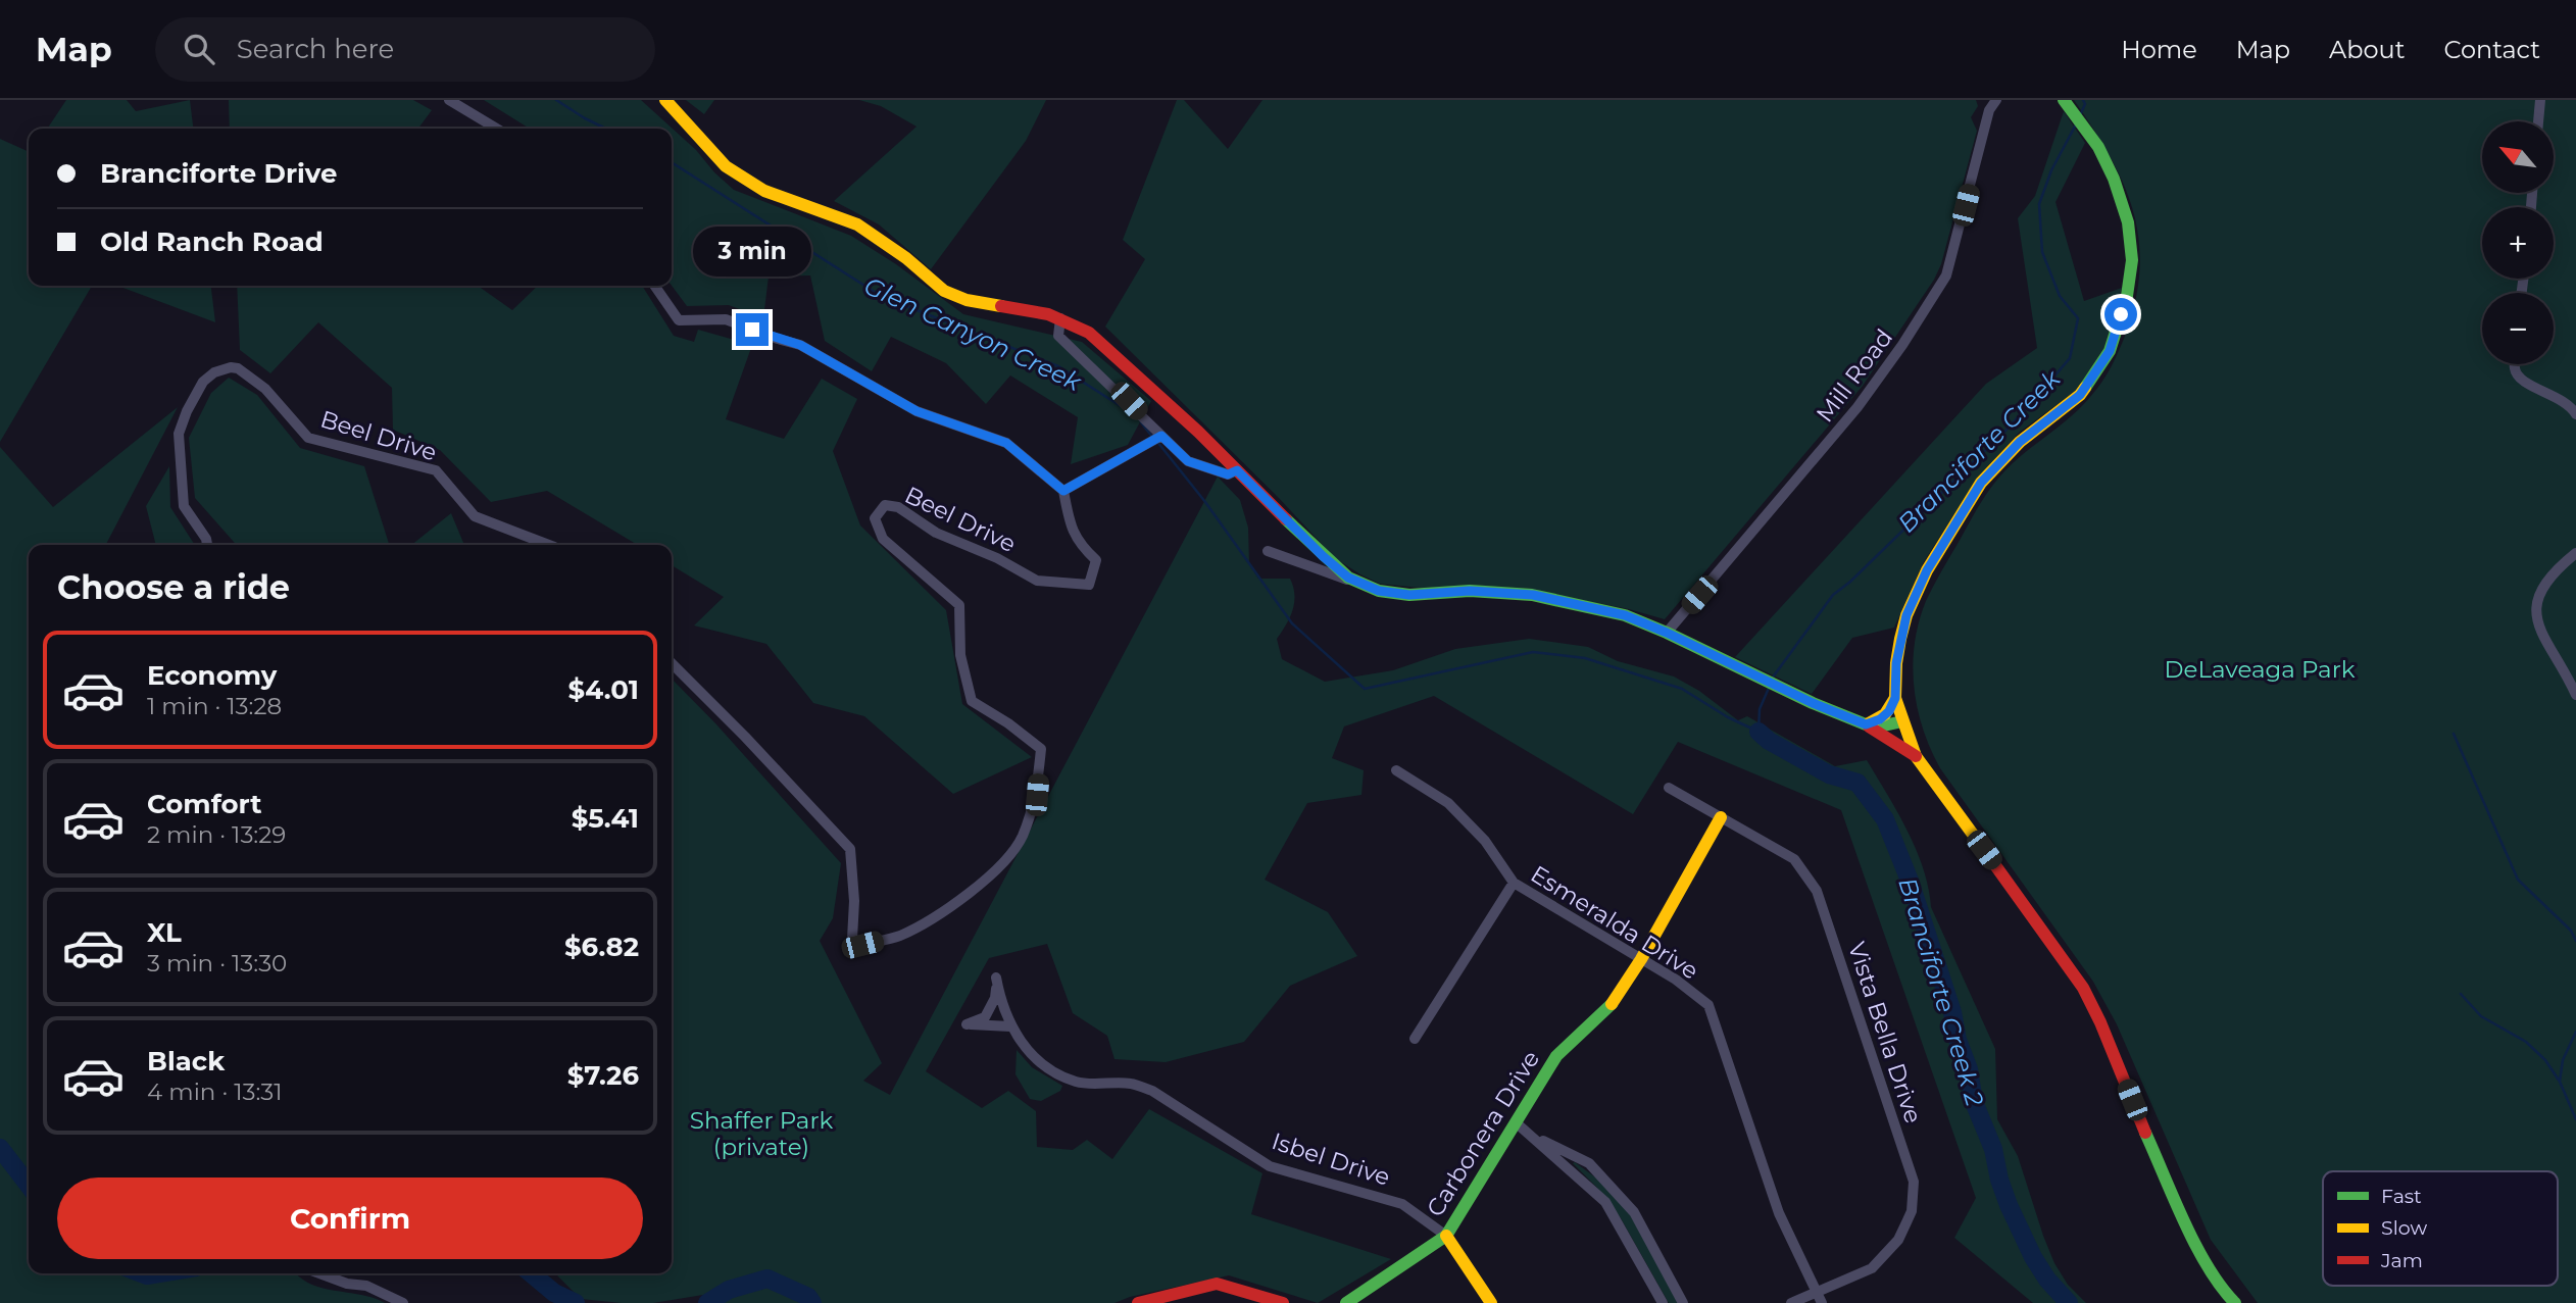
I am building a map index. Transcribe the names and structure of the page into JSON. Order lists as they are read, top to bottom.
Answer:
{
  "streets": {
    "street": [
      "Mill Road",
      "Beel Drive",
      "Esmeralda Drive",
      "Vista Bella Drive",
      "Carbonera Drive",
      "Isbel Drive"
    ]
  },
  "crossings": [
    ["Esmeralda Drive", "Vista Bella Drive"],
    ["Esmeralda Drive", "Carbonera Drive"],
    ["Vista Bella Drive", "Carbonera Drive"],
    ["Carbonera Drive", "Isbel Drive"]
  ],
  "water": ["Glen Canyon Creek", "Branciforte Creek", "Branciforte Creek 2"],
  "parks": ["DeLaveaga Park", "Shaffer Park (private)"],
  "legend": ["Fast", "Slow", "Jam"],
  "north": "top left",
  "page": {
    "header": "Map",
    "search": "Search here",
    "nav": [
      "Home",
      "Map",
      "About",
      "Contact"
    ],
    "map_buttons": ["+", "−"],
    "banner": ["Branciforte Drive", "Old Ranch Road"],
    "bubble": "3 min",
    "heading": "Choose a ride",
    "list": [
      {
        "name": "Economy",
        "note": "1 min · 13:28",
        "value": "$4.01"
      },
      {
        "name": "Comfort",
        "note": "2 min · 13:29",
        "value": "$5.41"
      },
      {
        "name": "XL",
        "note": "3 min · 13:30",
        "value": "$6.82"
      },
      {
        "name": "Black",
        "note": "4 min · 13:31",
        "value": "$7.26"
      }
    ],
    "buttons": "Confirm"
  }
}
